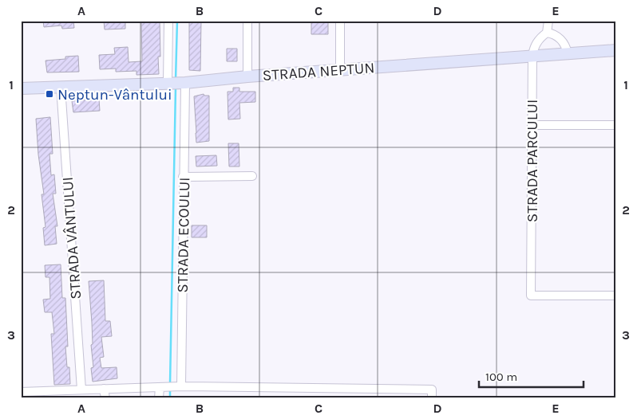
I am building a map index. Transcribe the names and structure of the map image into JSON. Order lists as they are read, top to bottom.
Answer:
{
  "streets": {
    "street": [
      "STRADA NEPTUN",
      "STRADA PARCULUI",
      "STRADA ECOULUI",
      "STRADA VÂNTULUI"
    ]
  },
  "crossings": [
    ["STRADA NEPTUN", "STRADA PARCULUI"],
    ["STRADA NEPTUN", "STRADA ECOULUI"],
    ["STRADA NEPTUN", "STRADA VÂNTULUI"]
  ],
  "places": {
    "transit": ["Neptun-Vântului"]
  },
  "scale_bar": "100 m",
  "grid": {
    "columns": [
      "A",
      "B",
      "C",
      "D",
      "E"
    ],
    "rows": ["1", "2", "3"]
  }
}
